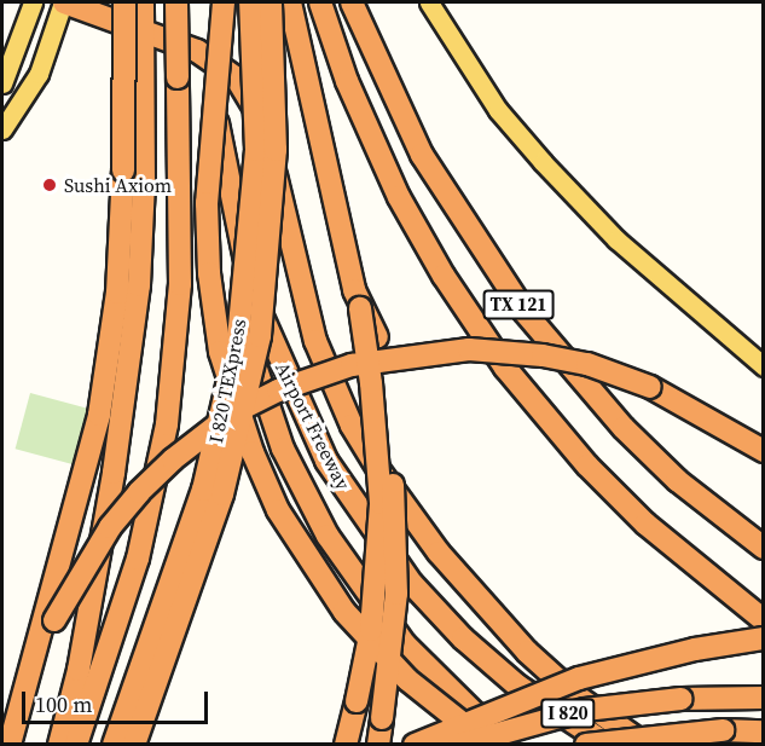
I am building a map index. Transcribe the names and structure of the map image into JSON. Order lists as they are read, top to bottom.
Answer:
{
  "streets": {
    "highway": [
      "TX 121",
      "I 820 TEXpress",
      "Airport Freeway",
      "I 820"
    ]
  },
  "places": ["Sushi Axiom"],
  "scale_bar": "100 m"
}
